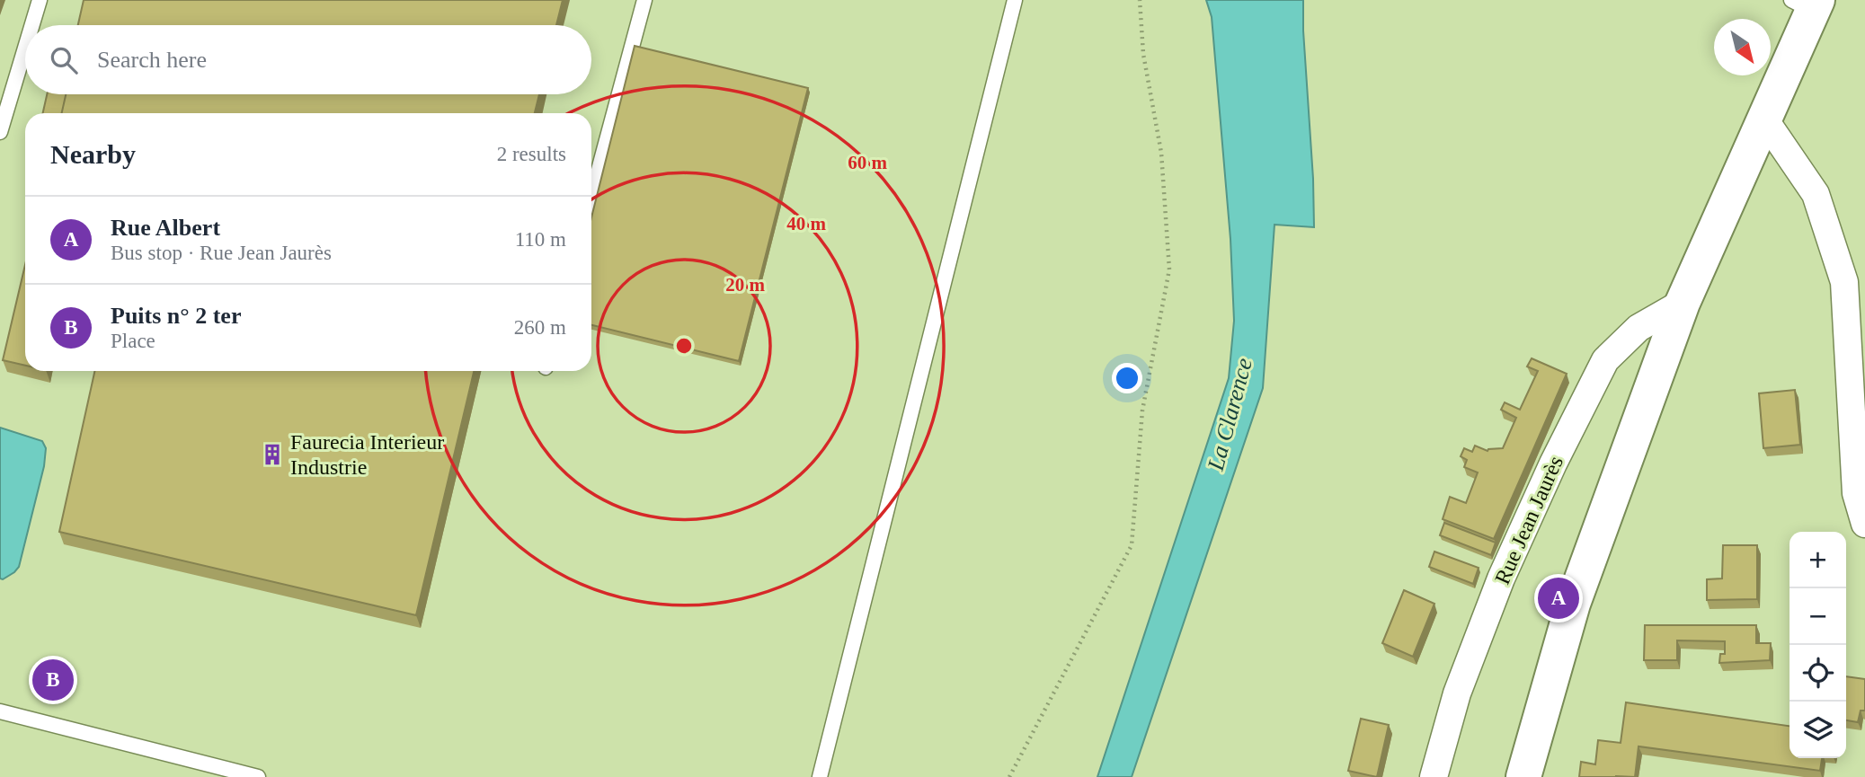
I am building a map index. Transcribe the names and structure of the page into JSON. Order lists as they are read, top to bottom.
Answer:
{
  "streets": {
    "street": ["Rue Jean Jaurès"]
  },
  "water": ["La Clarence"],
  "places": {
    "building": ["Faurecia Interieur Industrie"]
  },
  "north": "bottom right",
  "page": {
    "search": "Search here",
    "heading": ["Nearby", "2 results"],
    "list": [
      {
        "mark": "A",
        "name": "Rue Albert",
        "note": "Bus stop · Rue Jean Jaurès",
        "value": "110 m"
      },
      {
        "mark": "B",
        "name": "Puits n° 2 ter",
        "note": "Place",
        "value": "260 m"
      }
    ],
    "map_buttons": ["+", "−"],
    "pins": ["A", "B"]
  },
  "rings": ["60 m", "40 m", "20 m"]
}
